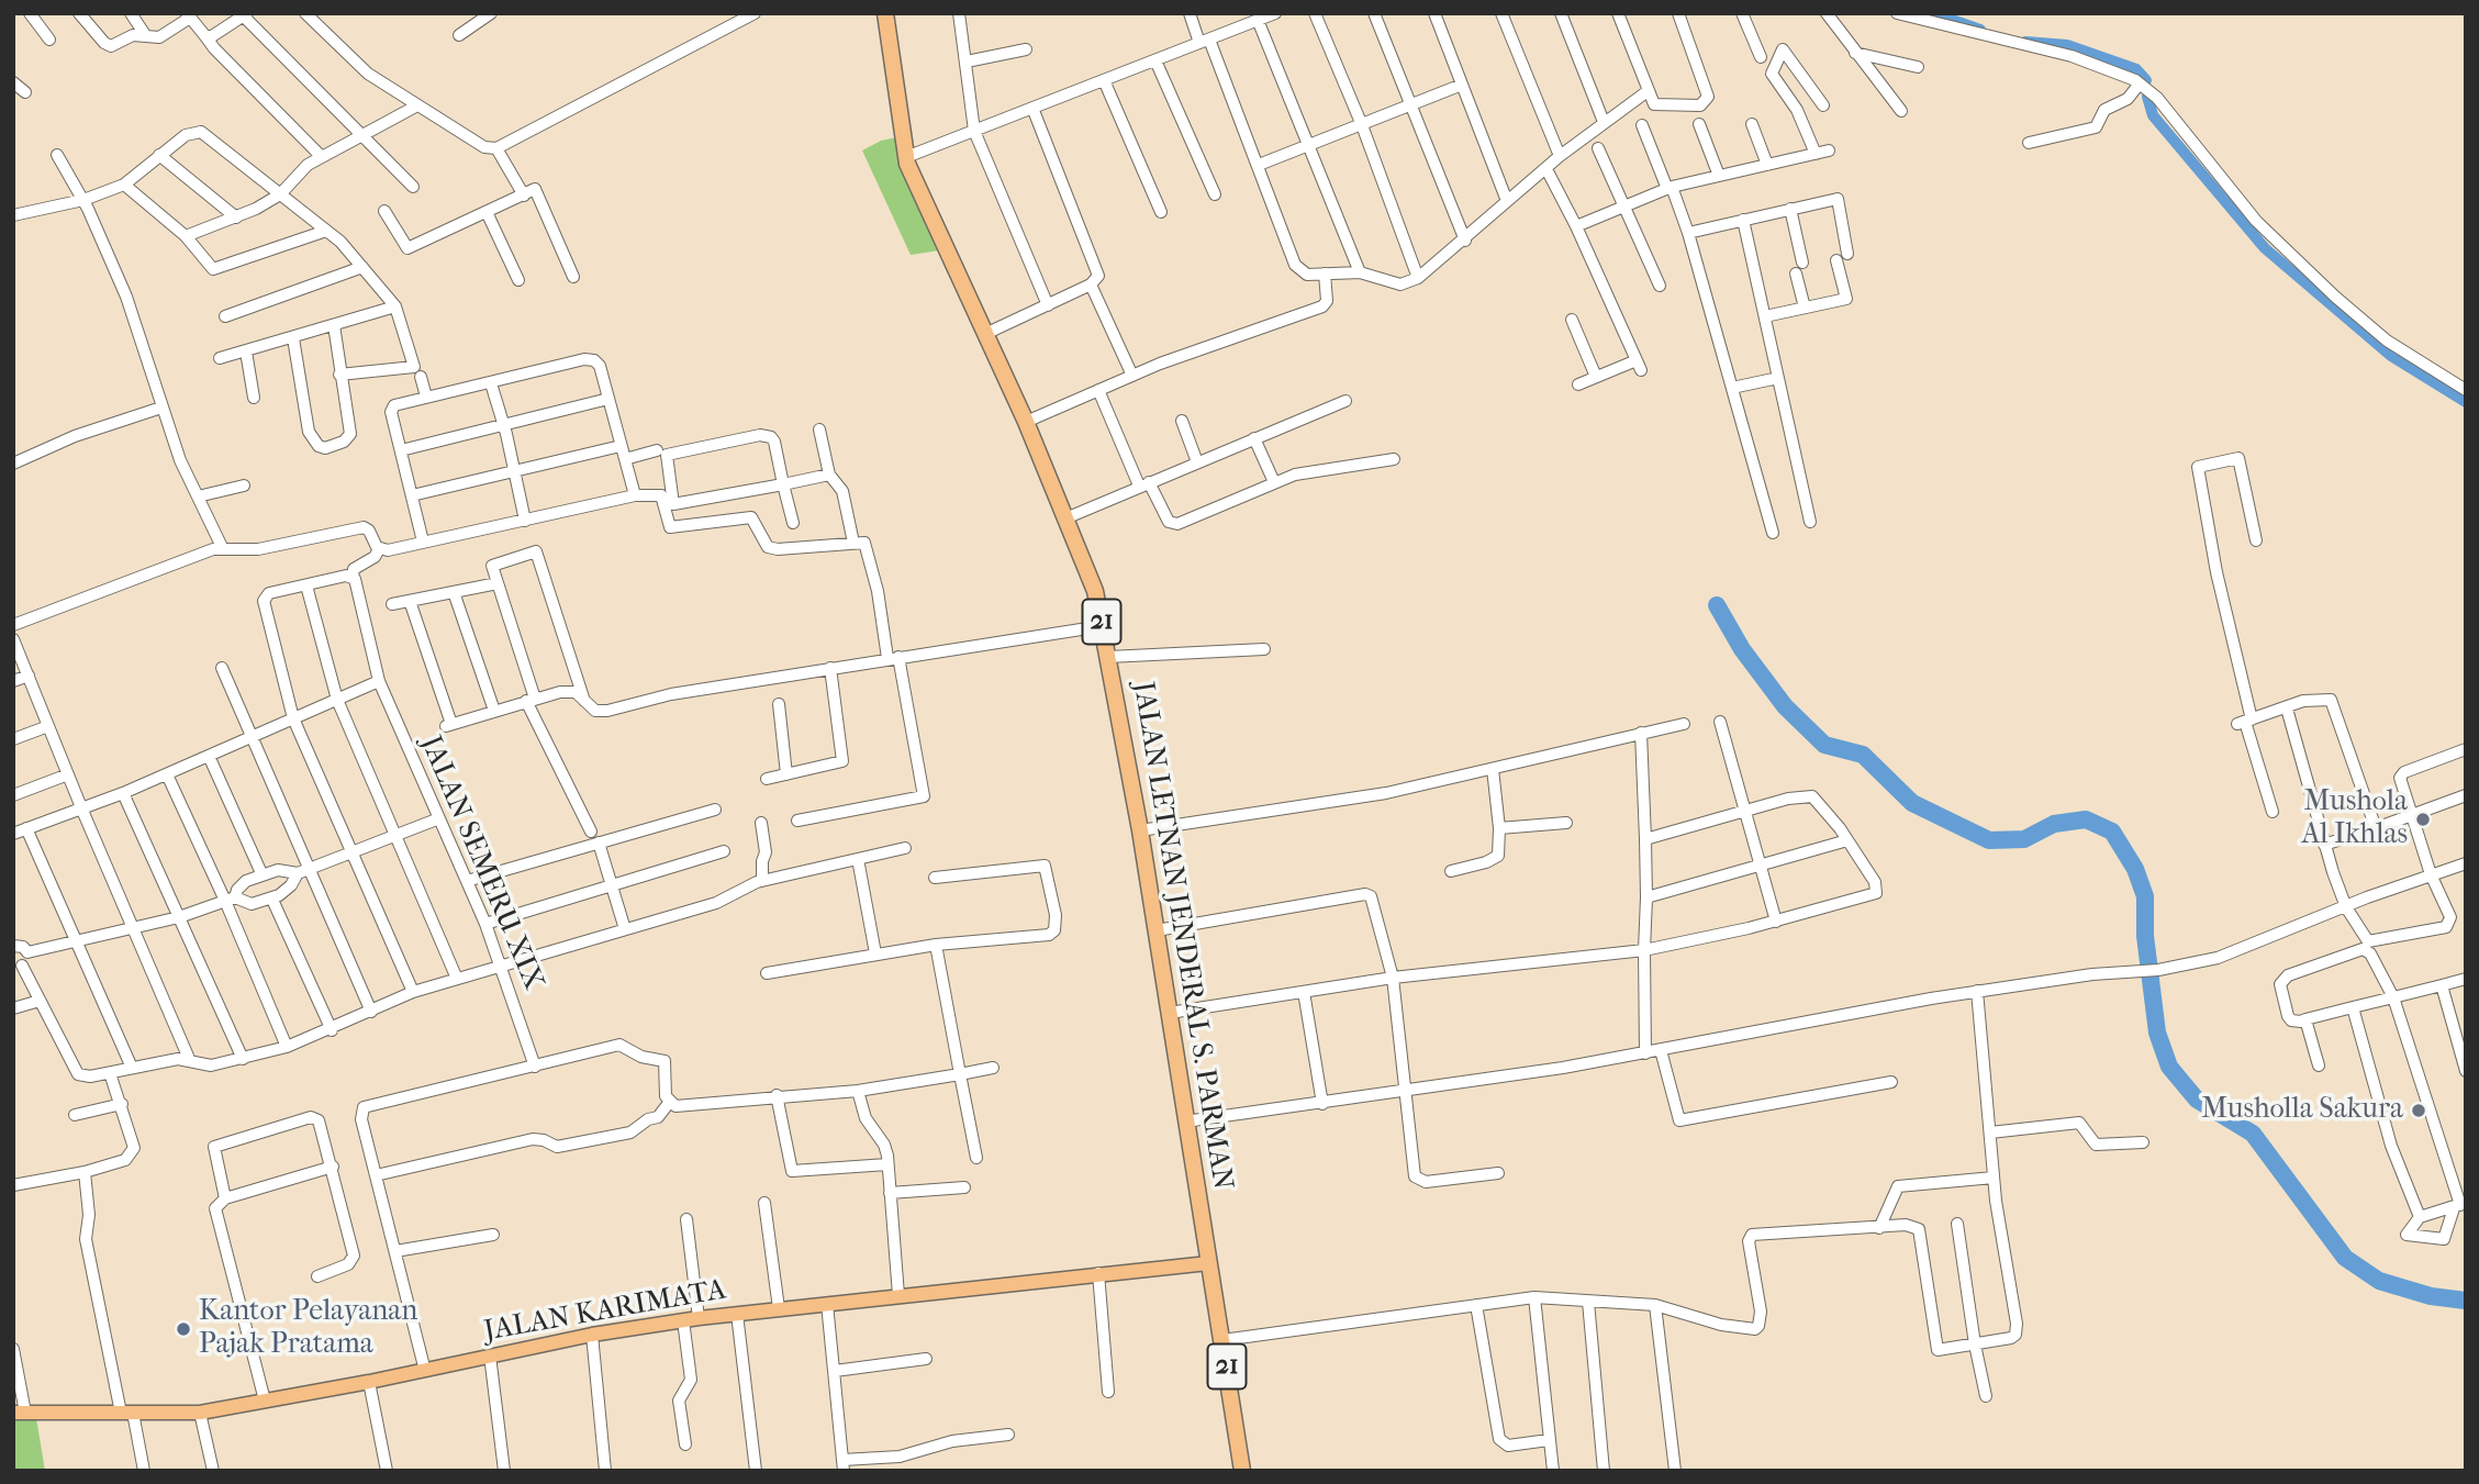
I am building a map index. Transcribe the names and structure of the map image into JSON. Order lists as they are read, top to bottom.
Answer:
{
  "streets": {
    "highway": ["21", "JALAN LETNAN JENDERAL S. PARMAN"],
    "main road": ["JALAN KARIMATA"],
    "street": ["JALAN SEMERU XIX"]
  },
  "crossings": [
    ["21", "JALAN LETNAN JENDERAL S. PARMAN"],
    ["21", "JALAN KARIMATA"],
    ["JALAN LETNAN JENDERAL S. PARMAN", "JALAN KARIMATA"]
  ],
  "places": ["Mushola Al Ikhlas", "Musholla Sakura", "Kantor Pelayanan Pajak Pratama"]
}
